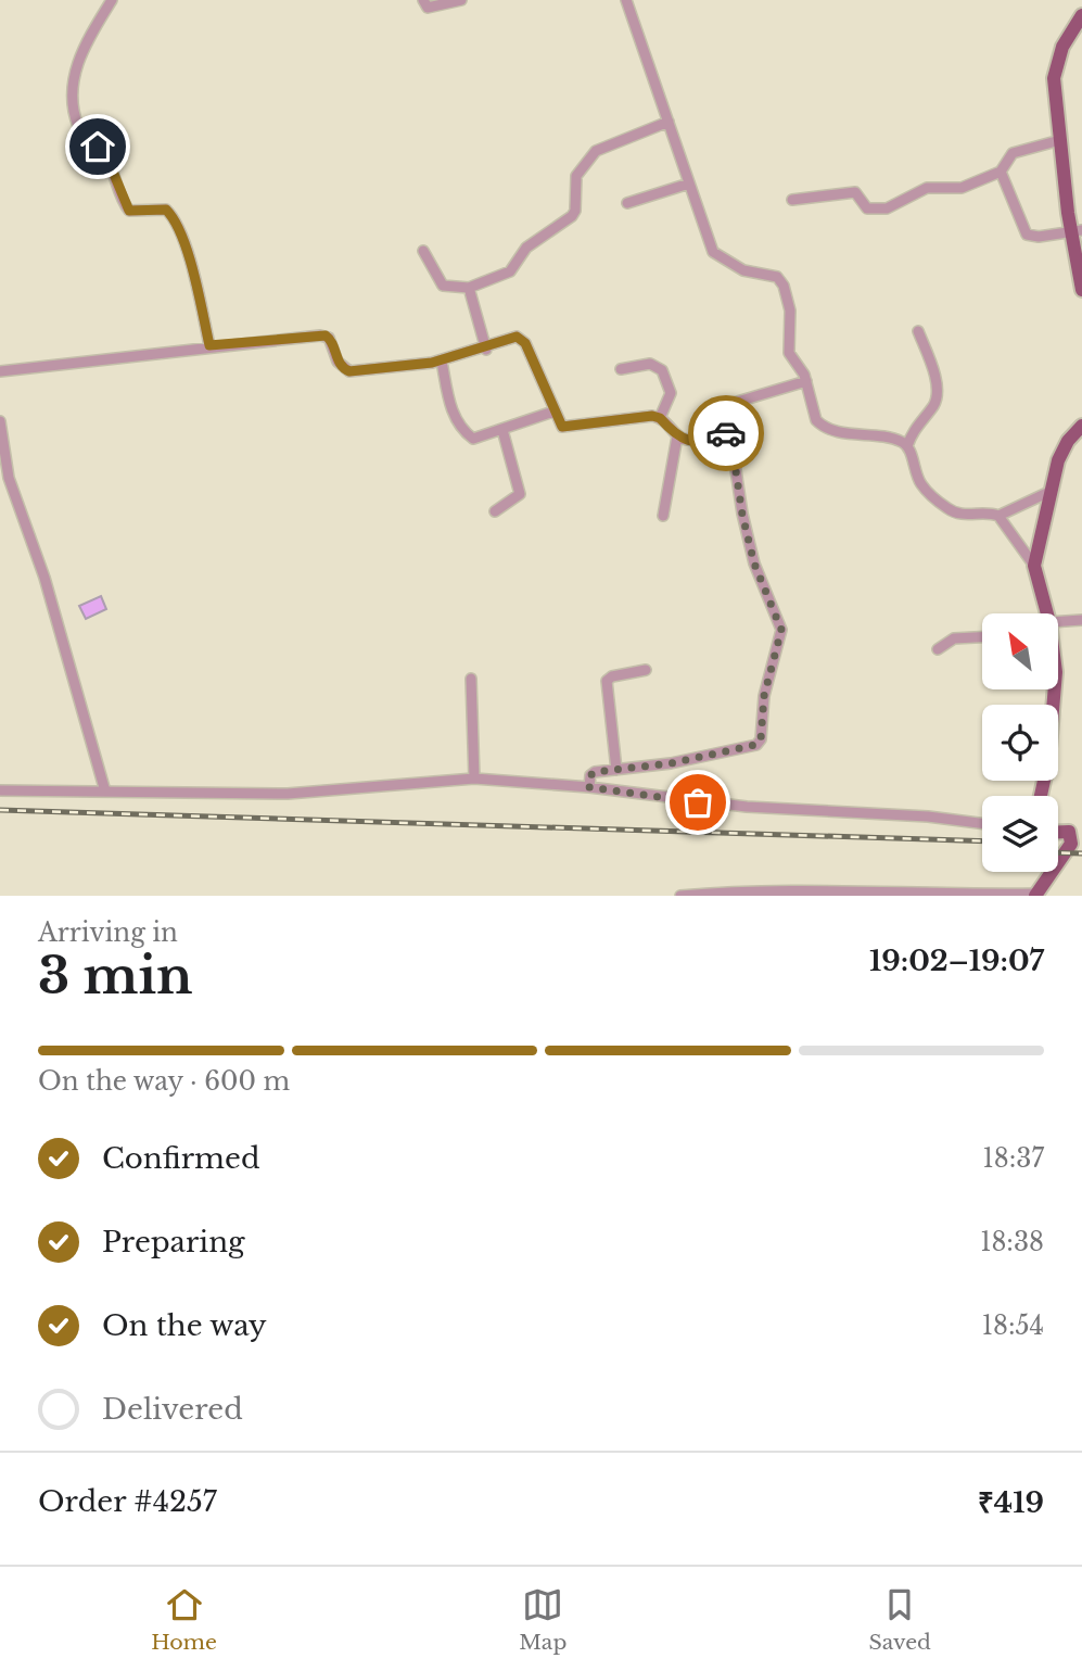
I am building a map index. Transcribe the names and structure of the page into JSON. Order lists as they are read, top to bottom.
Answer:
{
  "north": "top left",
  "page": {
    "heading": ["3 min", "Arriving in", "19:02–19:07"],
    "panel": ["Order #4257", "₹419"],
    "bar": "On the way · 600 m",
    "list": [
      ["Confirmed", "18:37"],
      ["Preparing", "18:38"],
      ["On the way", "18:54"],
      "Delivered"
    ],
    "tabs": ["Home", "Map", "Saved"]
  }
}
